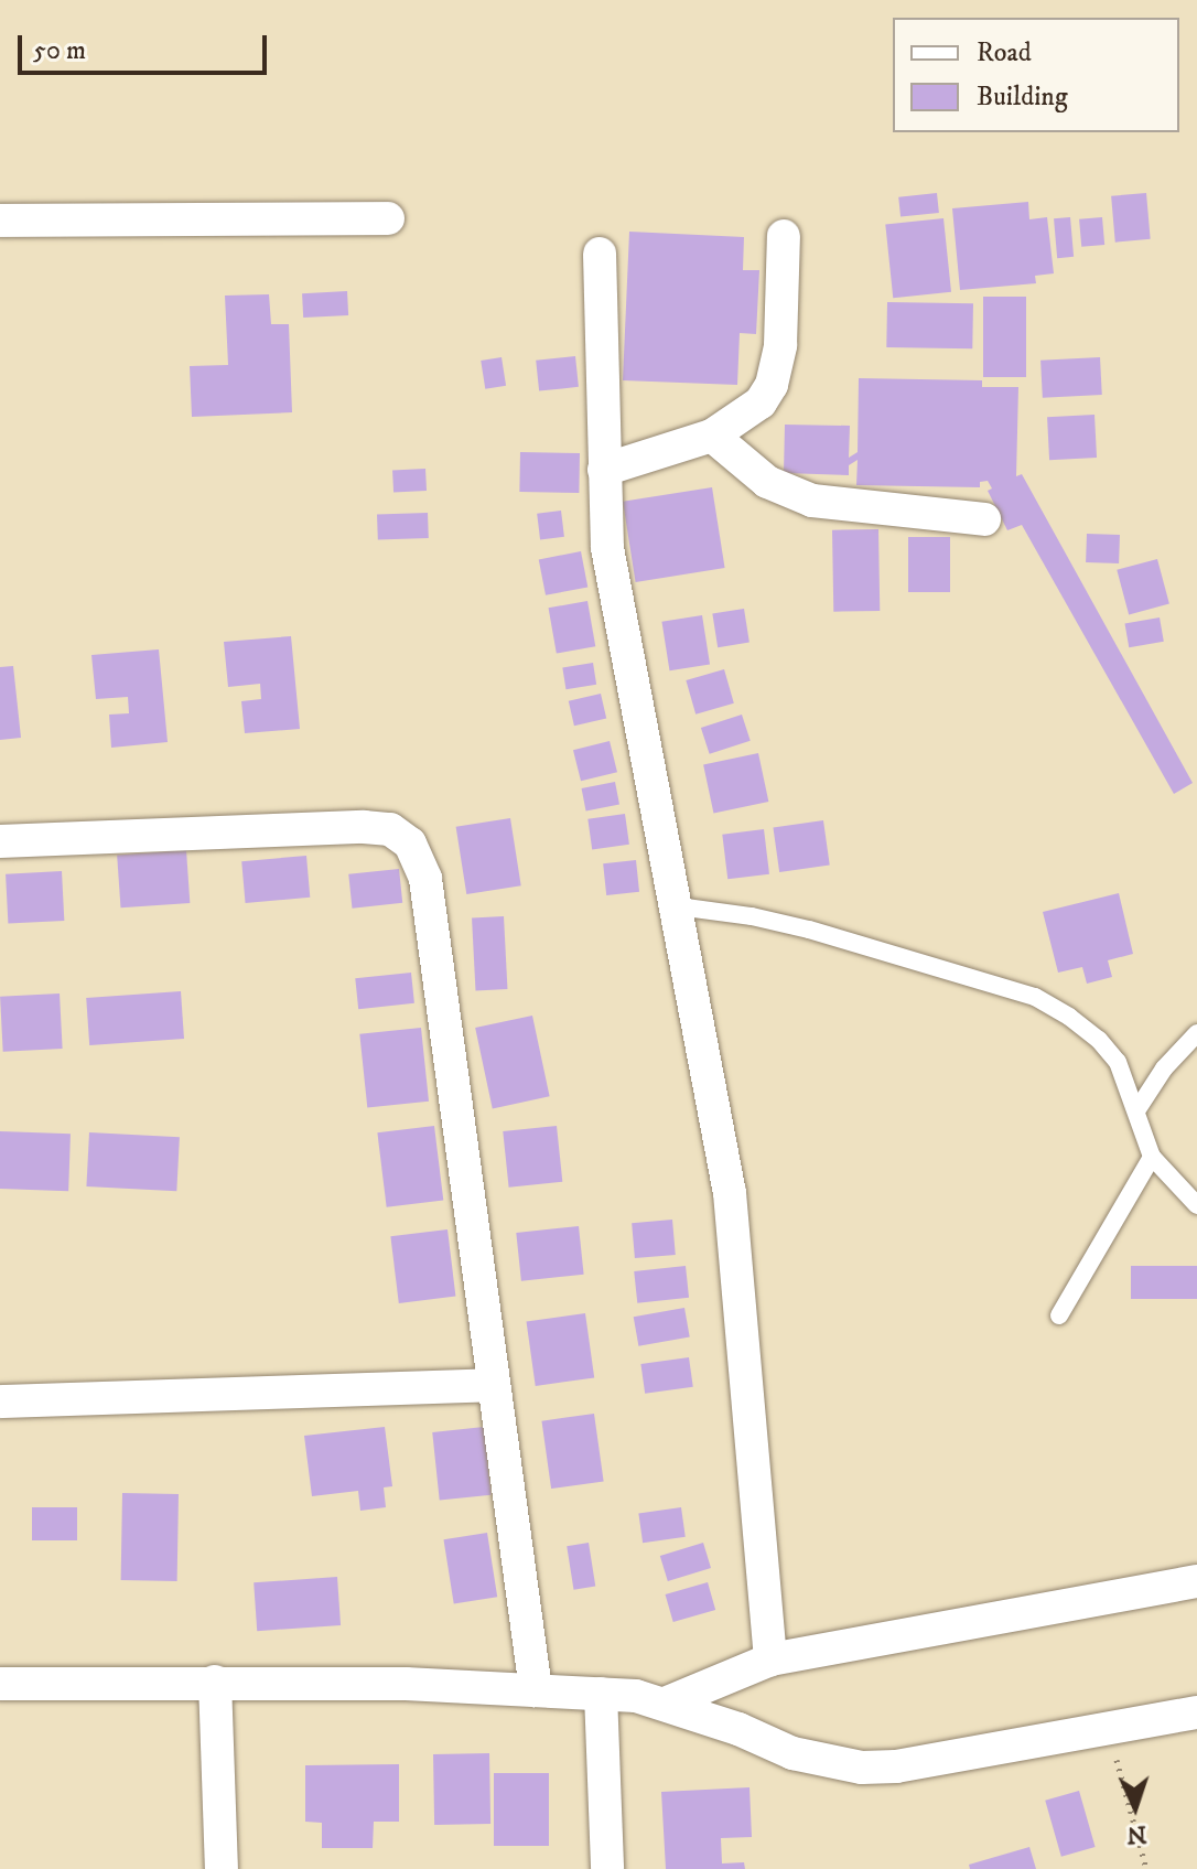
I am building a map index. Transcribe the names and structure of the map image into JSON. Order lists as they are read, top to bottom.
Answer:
{
  "legend": ["Road", "Building"],
  "scale_bar": "50 m",
  "north": "bottom"
}
